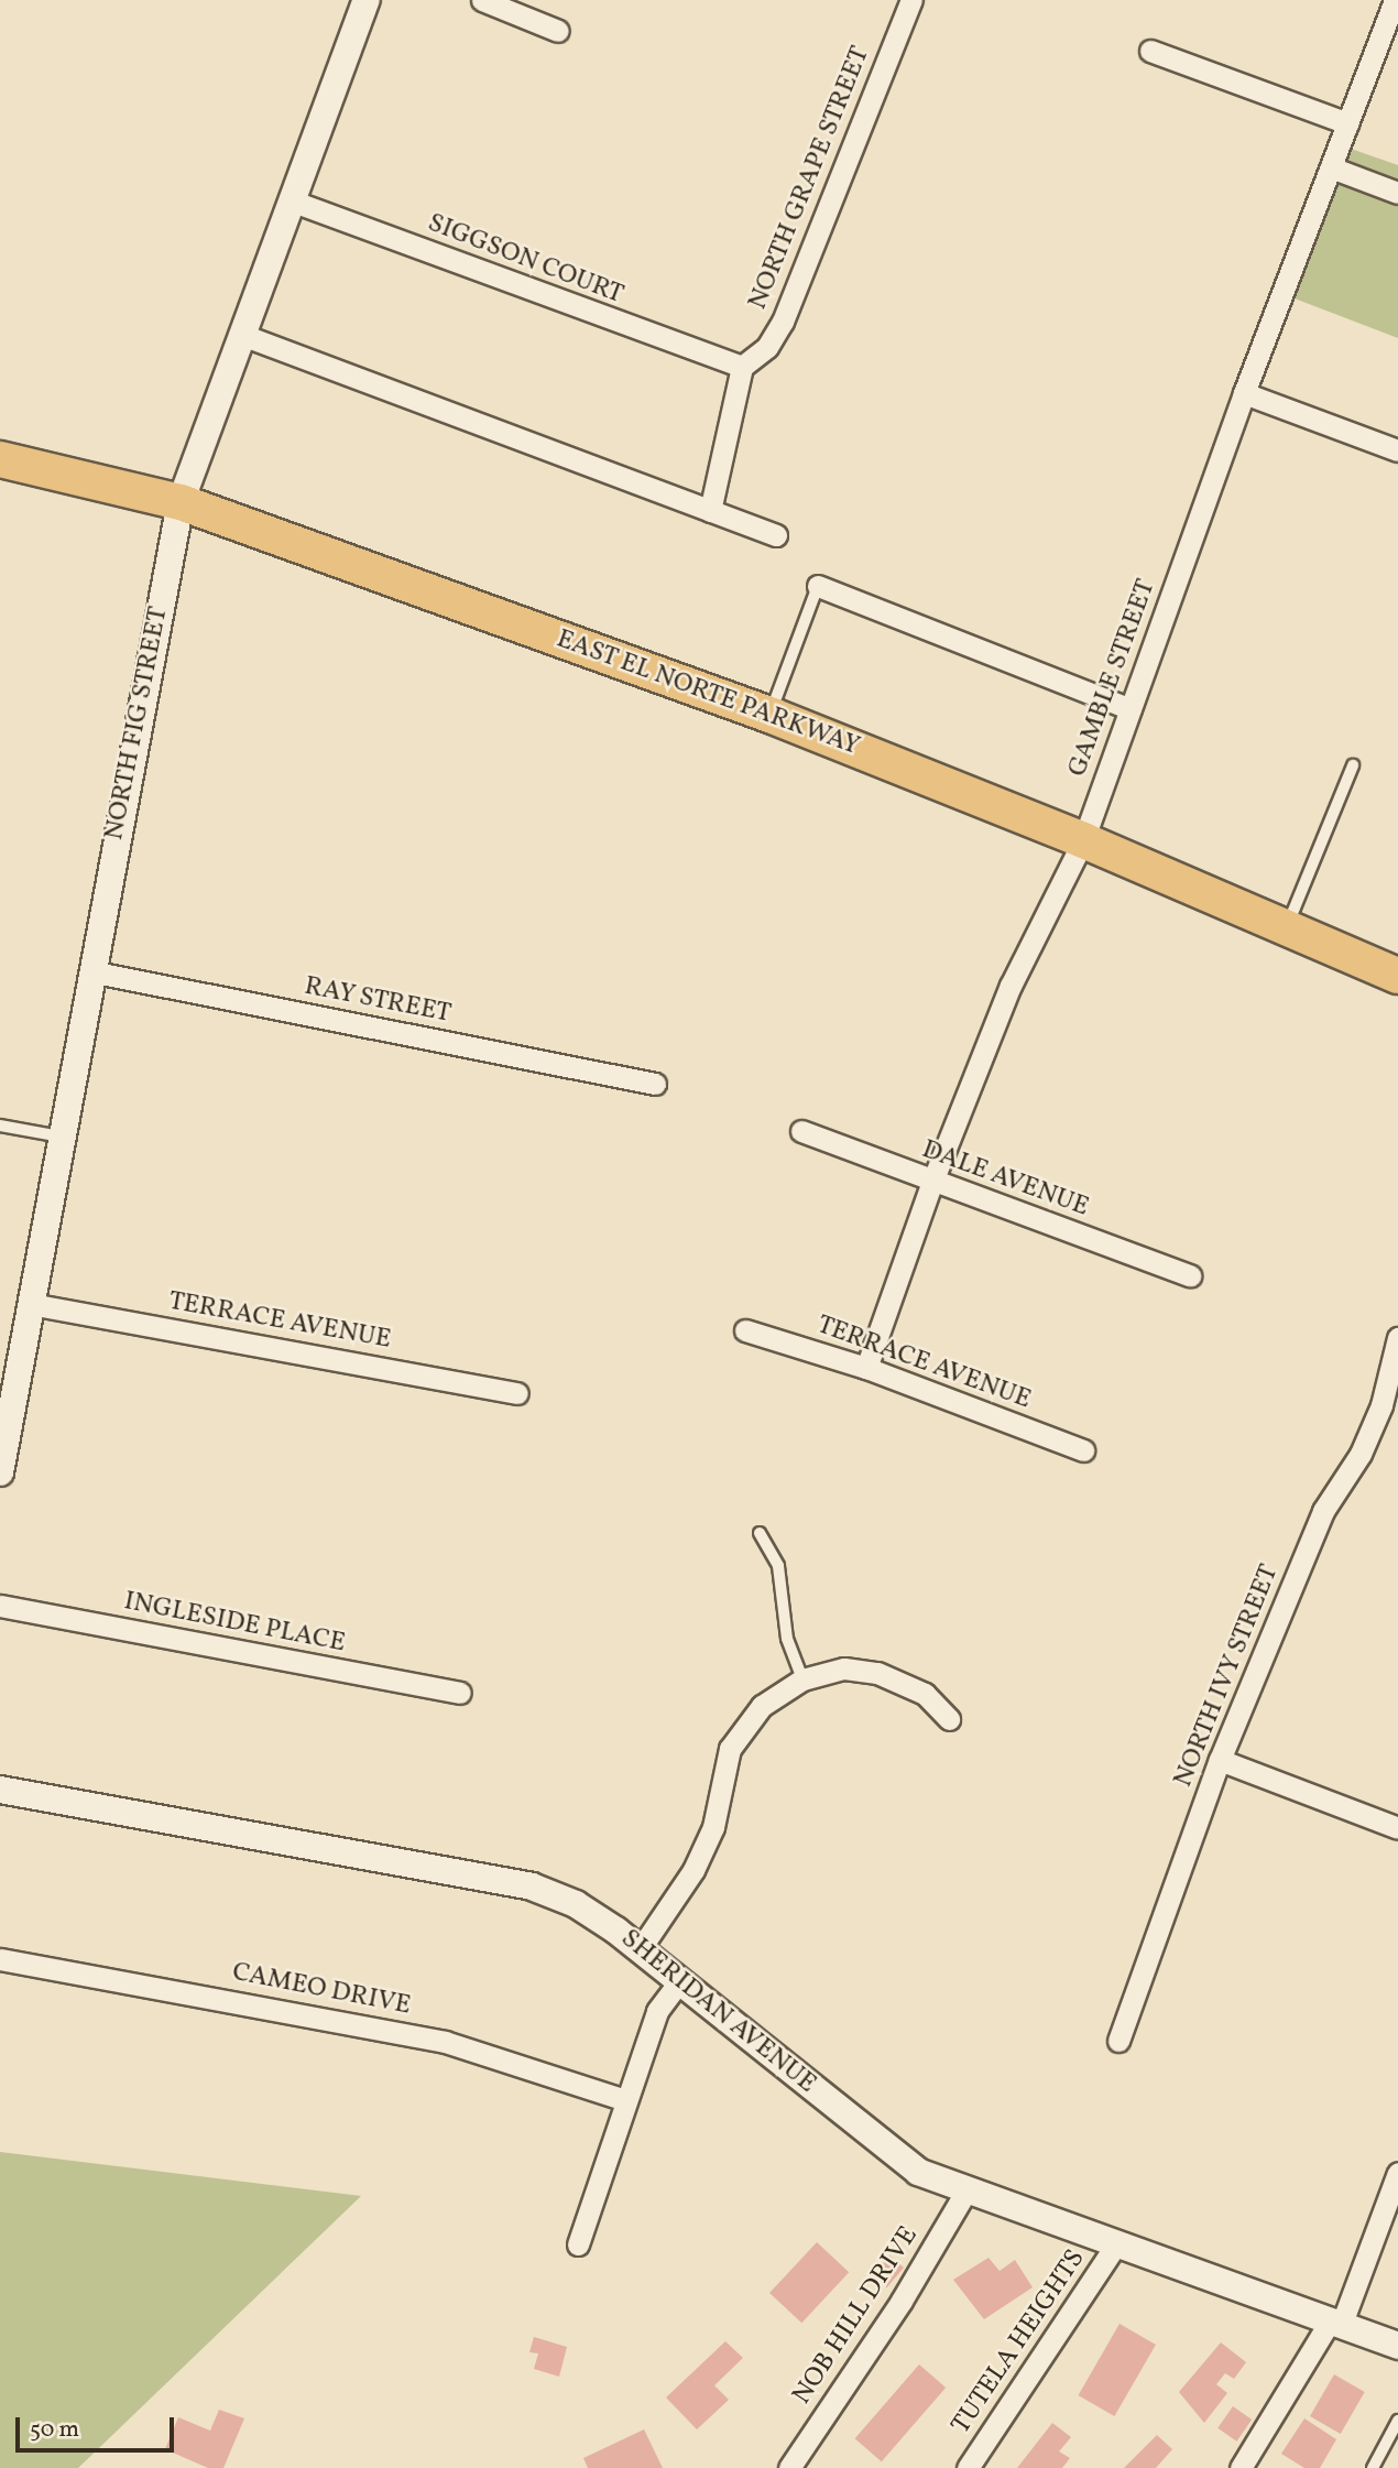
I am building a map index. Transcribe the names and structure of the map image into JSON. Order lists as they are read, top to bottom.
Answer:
{
  "streets": {
    "main road": ["EAST EL NORTE PARKWAY"],
    "street": [
      "NORTH GRAPE STREET",
      "SIGGSON COURT",
      "GAMBLE STREET",
      "NORTH FIG STREET",
      "RAY STREET",
      "DALE AVENUE",
      "TERRACE AVENUE",
      "INGLESIDE PLACE",
      "NORTH IVY STREET",
      "CAMEO DRIVE",
      "SHERIDAN AVENUE",
      "NOB HILL DRIVE",
      "TUTELA HEIGHTS"
    ]
  },
  "crossings": [
    ["NORTH GRAPE STREET", "SIGGSON COURT"],
    ["SIGGSON COURT", "NORTH FIG STREET"],
    ["GAMBLE STREET", "EAST EL NORTE PARKWAY"],
    ["GAMBLE STREET", "DALE AVENUE"],
    ["GAMBLE STREET", "TERRACE AVENUE"],
    ["EAST EL NORTE PARKWAY", "NORTH FIG STREET"],
    ["NORTH FIG STREET", "RAY STREET"],
    ["NORTH FIG STREET", "TERRACE AVENUE"],
    ["SHERIDAN AVENUE", "NOB HILL DRIVE"],
    ["SHERIDAN AVENUE", "TUTELA HEIGHTS"]
  ],
  "scale_bar": "50 m"
}
